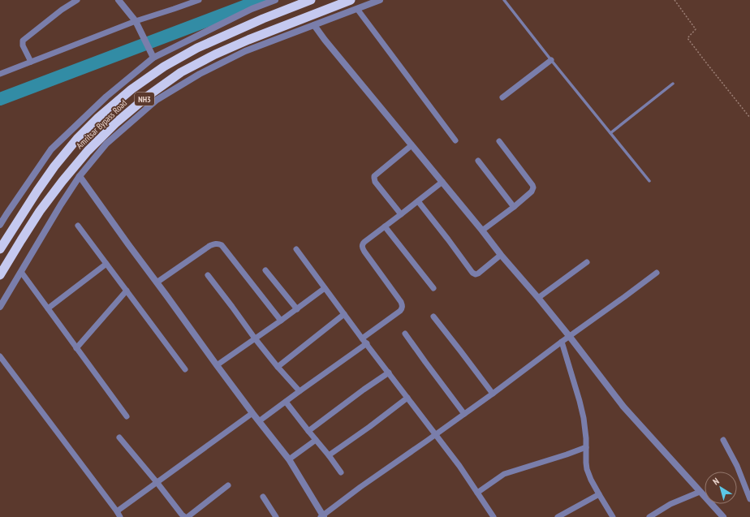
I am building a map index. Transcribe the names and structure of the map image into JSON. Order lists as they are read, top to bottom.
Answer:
{
  "streets": {
    "highway": ["NH3", "Amritsar Bypass Road"]
  },
  "north": "top left"
}
